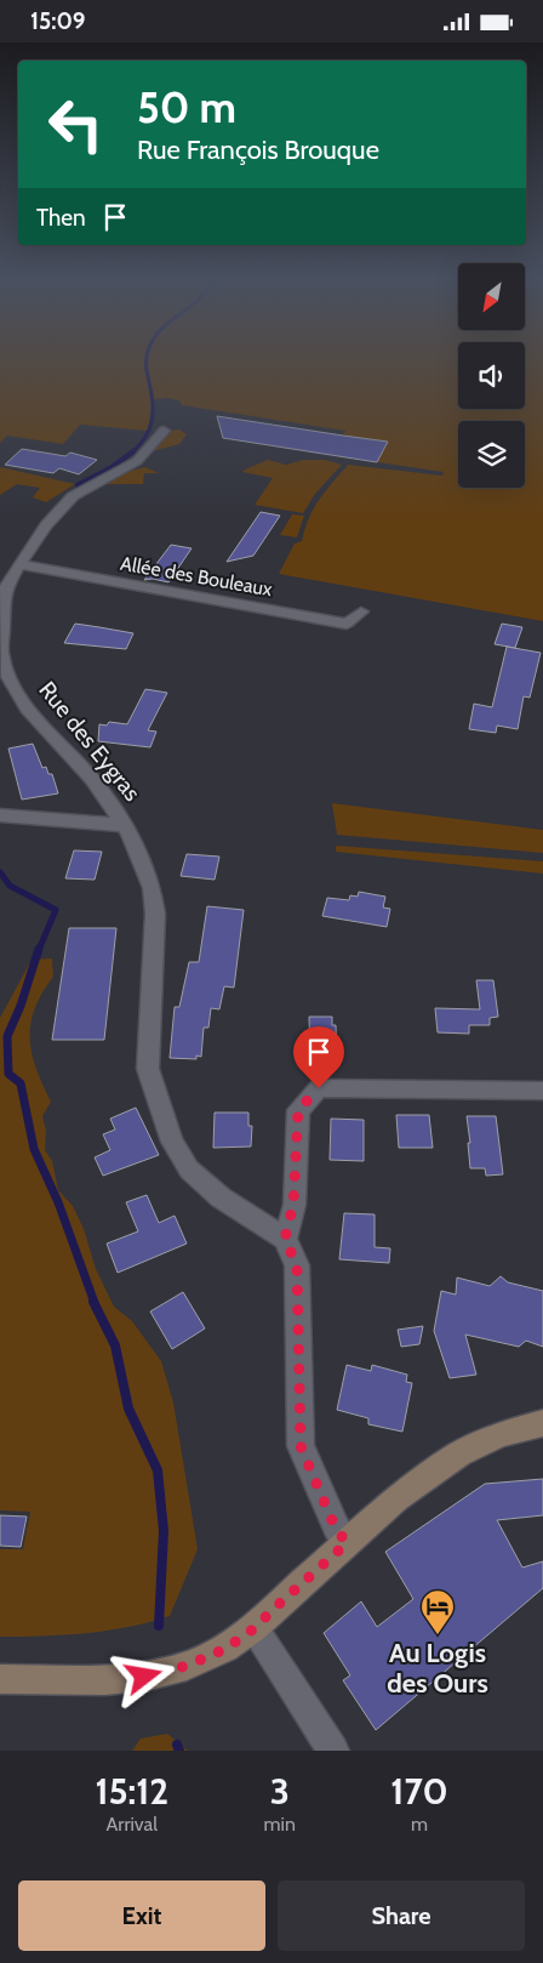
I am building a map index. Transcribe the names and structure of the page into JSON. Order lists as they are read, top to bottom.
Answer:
{
  "streets": {
    "street": ["Allée des Bouleaux", "Rue des Eygras"]
  },
  "crossings": [
    ["Allée des Bouleaux", "Rue des Eygras"]
  ],
  "places": {
    "hotel": ["Au Logis des Ours"]
  },
  "north": "bottom left",
  "page": {
    "status": "15:09",
    "turn": ["50 m", "Rue François Brouque"],
    "then": "Then",
    "eta": [
      "15:12",
      "Arrival",
      "3",
      "min",
      "170",
      "m"
    ],
    "buttons": ["Exit", "Share"]
  }
}
